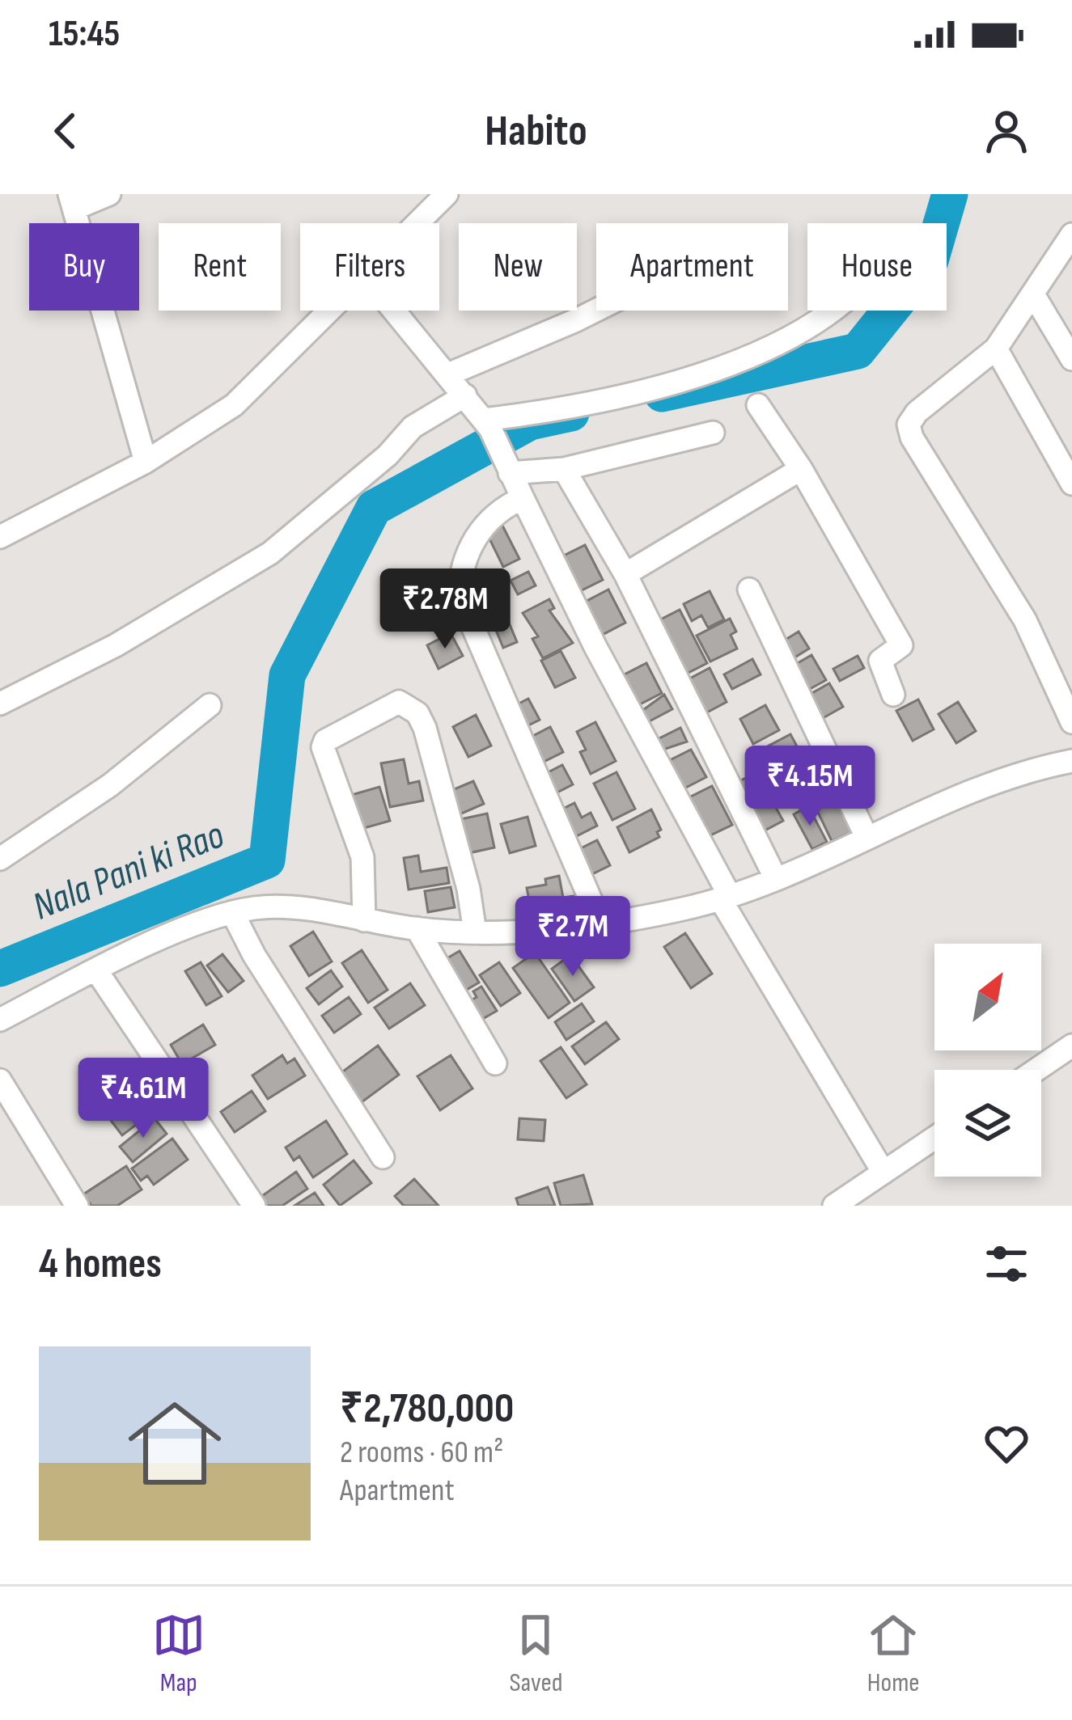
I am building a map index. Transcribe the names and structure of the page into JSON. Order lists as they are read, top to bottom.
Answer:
{
  "water": ["Nala Pani ki Rao"],
  "north": "top right",
  "page": {
    "status": "15:45",
    "header": "Habito",
    "chip": [
      "Buy",
      "Rent",
      "Filters",
      "New",
      "Apartment",
      "House"
    ],
    "price": [
      "₹2.78M",
      "₹4.15M",
      "₹2.7M",
      "₹4.61M"
    ],
    "heading": "4 homes",
    "list": [
      {
        "name": "₹2,780,000",
        "note": "2 rooms · 60 m² · Apartment"
      }
    ],
    "tabs": ["Map", "Saved", "Home"]
  }
}
